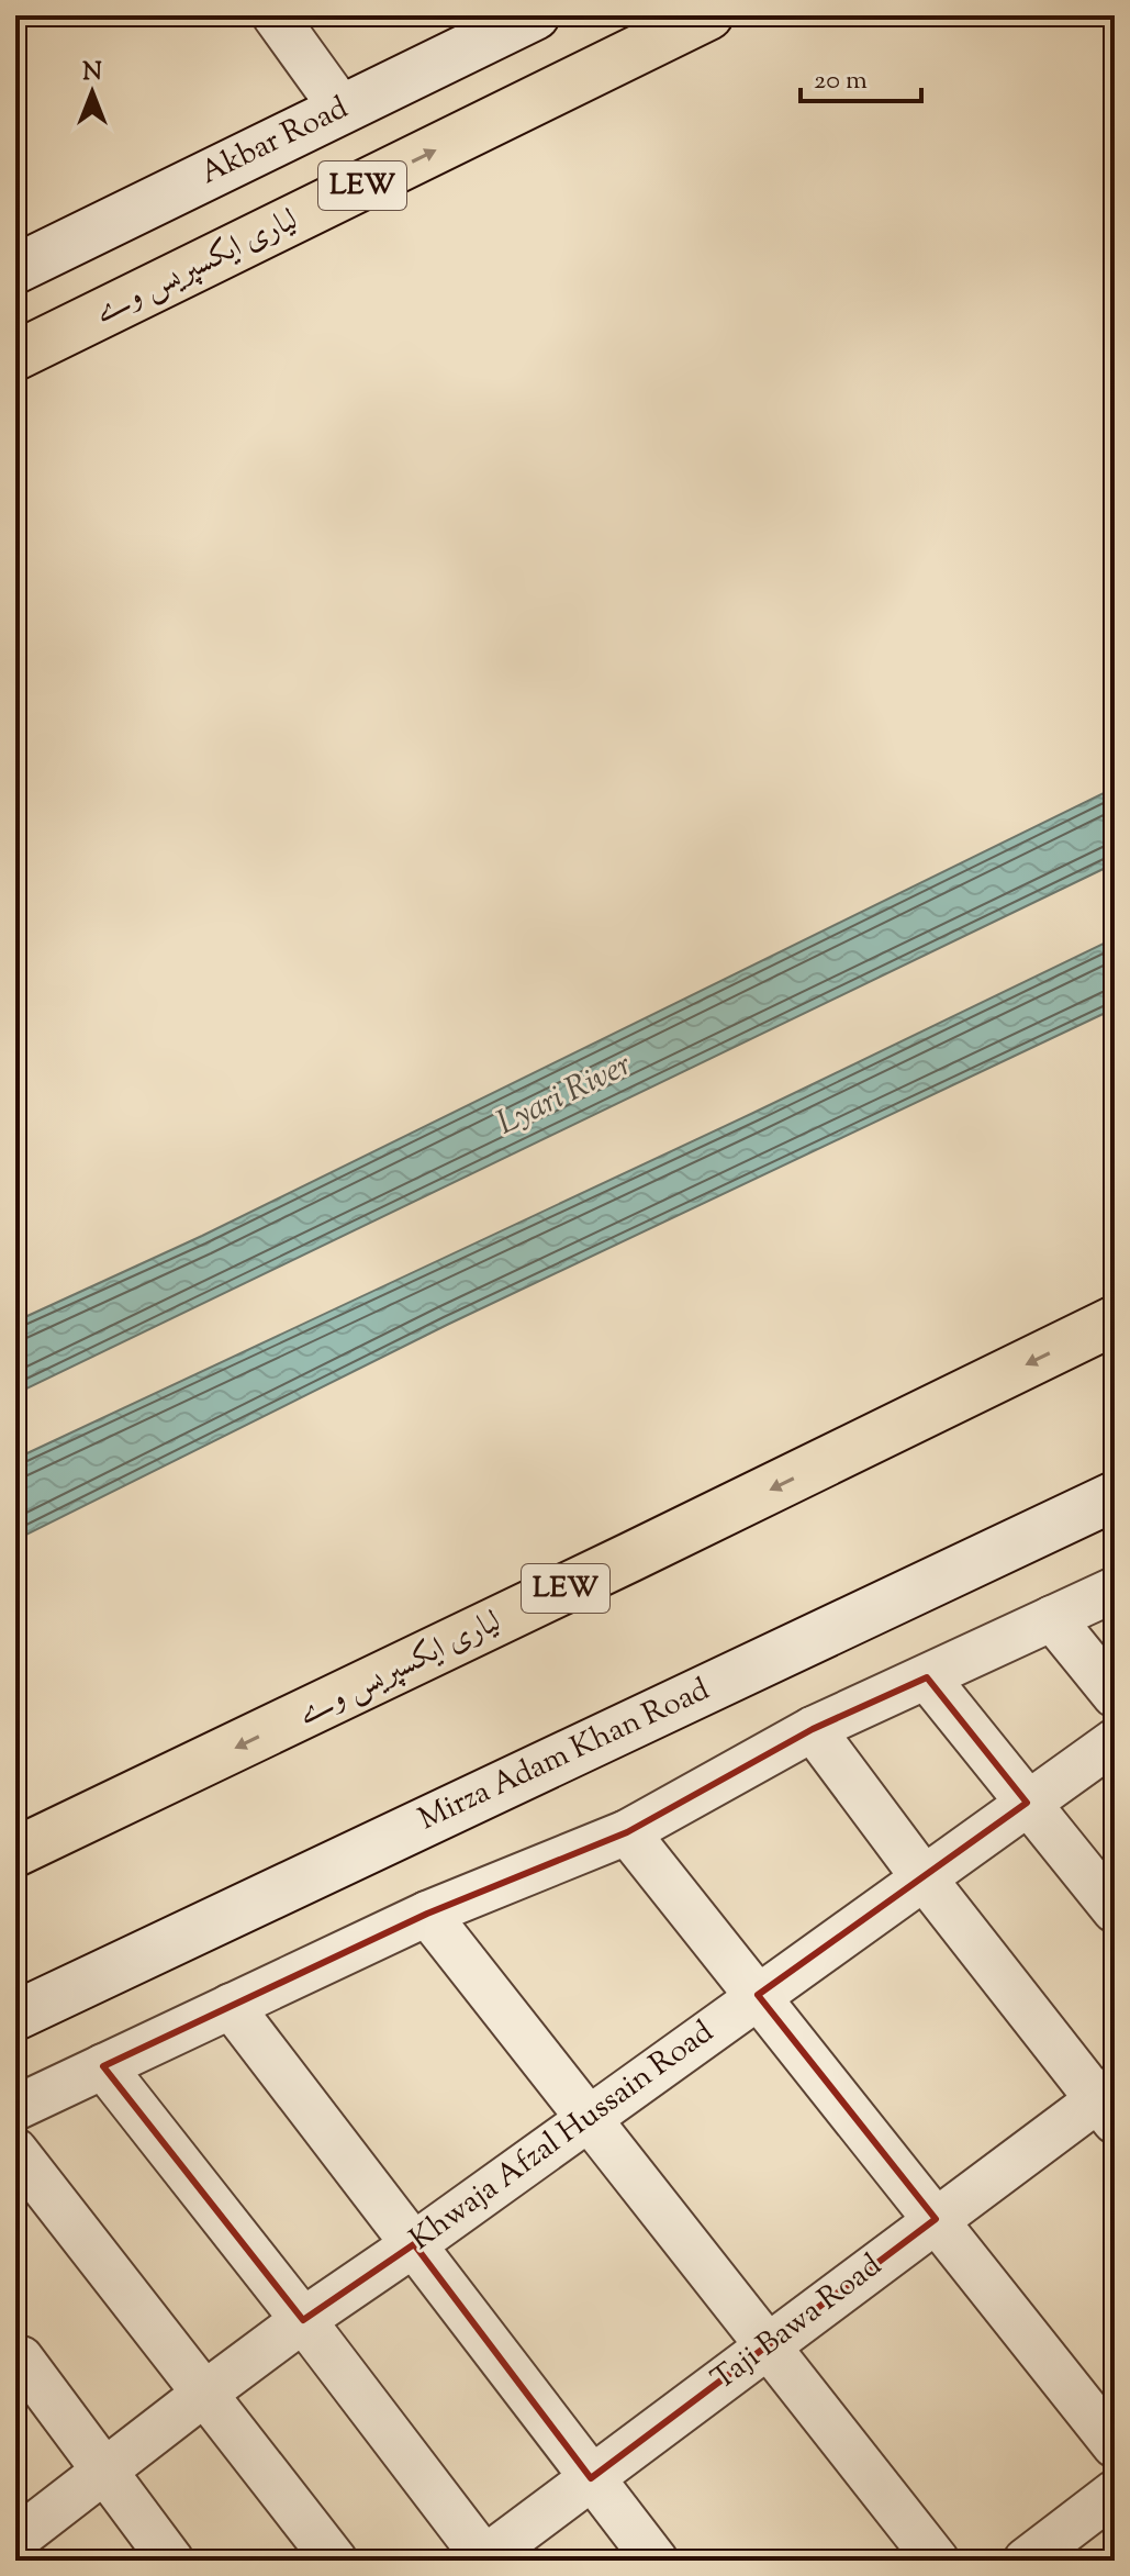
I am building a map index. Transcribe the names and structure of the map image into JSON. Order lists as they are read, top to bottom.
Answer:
{
  "streets": {
    "highway": ["LEW", "لیاری ایکسپریس وے"],
    "main road": ["Akbar Road", "Mirza Adam Khan Road"],
    "street": ["Khwaja Afzal Hussain Road", "Taji Bawa Road"]
  },
  "water": ["Lyari River"],
  "scale_bar": "20 m",
  "north": "top"
}
